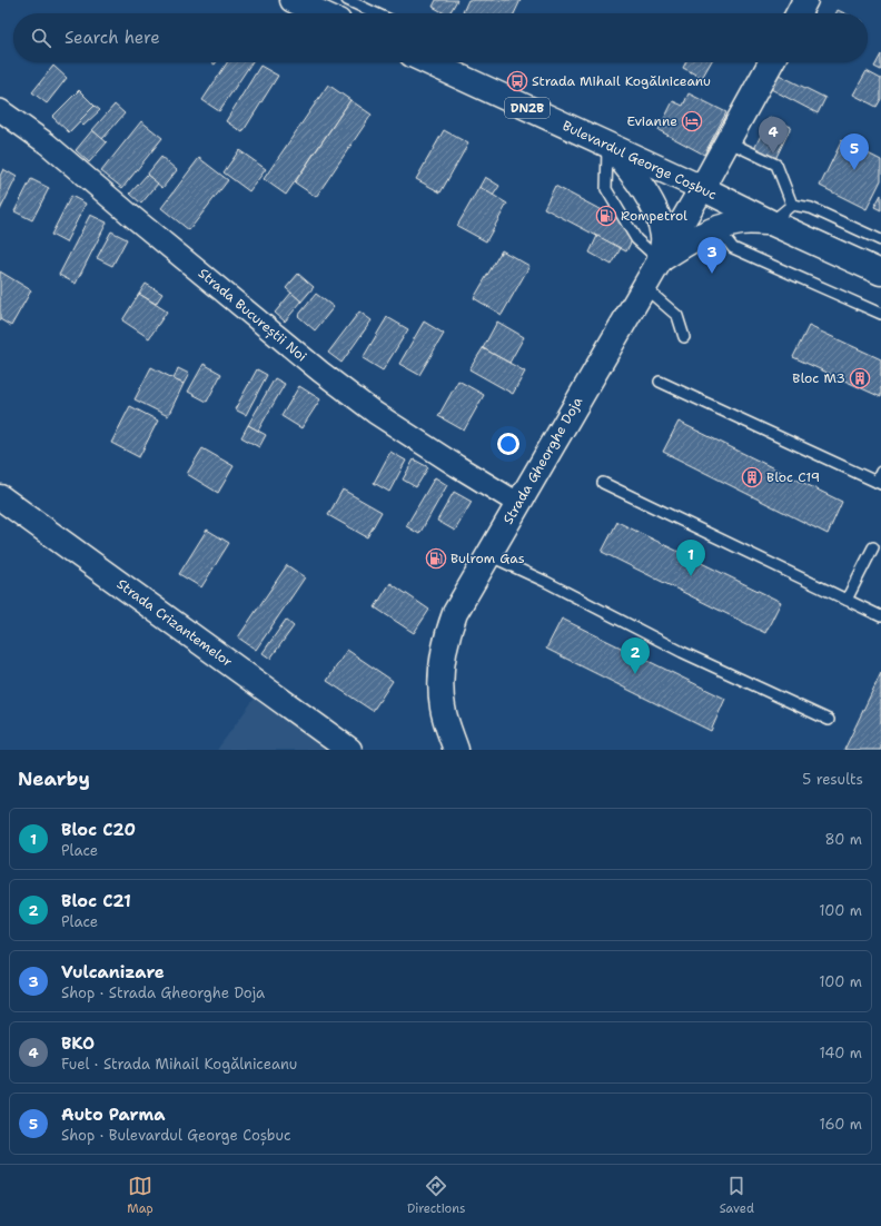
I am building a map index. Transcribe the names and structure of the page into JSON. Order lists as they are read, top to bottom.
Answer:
{
  "streets": {
    "main road": [
      "DN2B",
      "Bulevardul George Coșbuc",
      "Strada Gheorghe Doja",
      "Strada Crizantemelor"
    ],
    "street": ["Strada Bucureștii Noi"]
  },
  "crossings": [
    ["Bulevardul George Coșbuc", "Strada Gheorghe Doja"],
    ["Strada Bucureștii Noi", "Strada Gheorghe Doja"]
  ],
  "places": {
    "bus stop": ["Strada Mihail Kogălniceanu"],
    "hotel": ["Evianne"],
    "fuel station": ["Rompetrol", "Bulrom Gas"],
    "building": ["Bloc M3", "Bloc C19"]
  },
  "page": {
    "search": "Search here",
    "pins": [
      "4",
      "5",
      "3",
      "1",
      "2"
    ],
    "heading": ["Nearby", "5 results"],
    "list": [
      {
        "mark": "1",
        "name": "Bloc C20",
        "note": "Place",
        "value": "80 m"
      },
      {
        "mark": "2",
        "name": "Bloc C21",
        "note": "Place",
        "value": "100 m"
      },
      {
        "mark": "3",
        "name": "Vulcanizare",
        "note": "Shop · Strada Gheorghe Doja",
        "value": "100 m"
      },
      {
        "mark": "4",
        "name": "BKO",
        "note": "Fuel · Strada Mihail Kogălniceanu",
        "value": "140 m"
      },
      {
        "mark": "5",
        "name": "Auto Parma",
        "note": "Shop · Bulevardul George Coșbuc",
        "value": "160 m"
      }
    ],
    "nav": ["Map", "Directions", "Saved"]
  }
}
